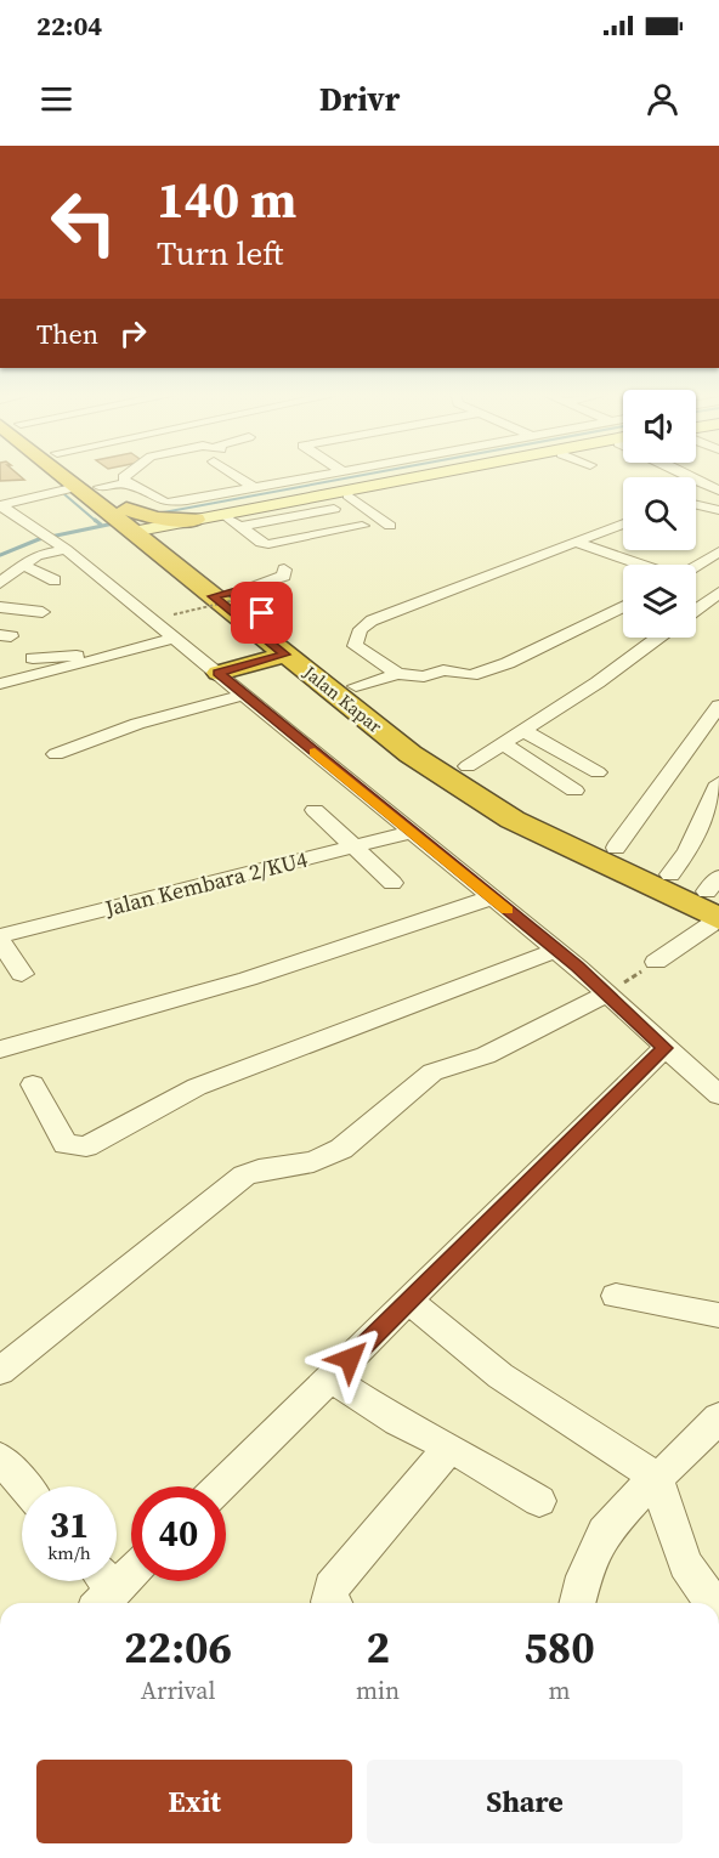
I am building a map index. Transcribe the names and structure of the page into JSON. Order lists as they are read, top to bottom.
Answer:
{
  "streets": {
    "highway": ["Jalan Kapar"],
    "street": ["Jalan Kembara 2/KU4"]
  },
  "page": {
    "status": "22:04",
    "header": "Drivr",
    "turn": ["140 m", "Turn left"],
    "then": "Then",
    "speed": "31 km/h",
    "limit": "40",
    "eta": [
      "22:06",
      "Arrival",
      "2",
      "min",
      "580",
      "m"
    ],
    "buttons": ["Exit", "Share"]
  }
}
